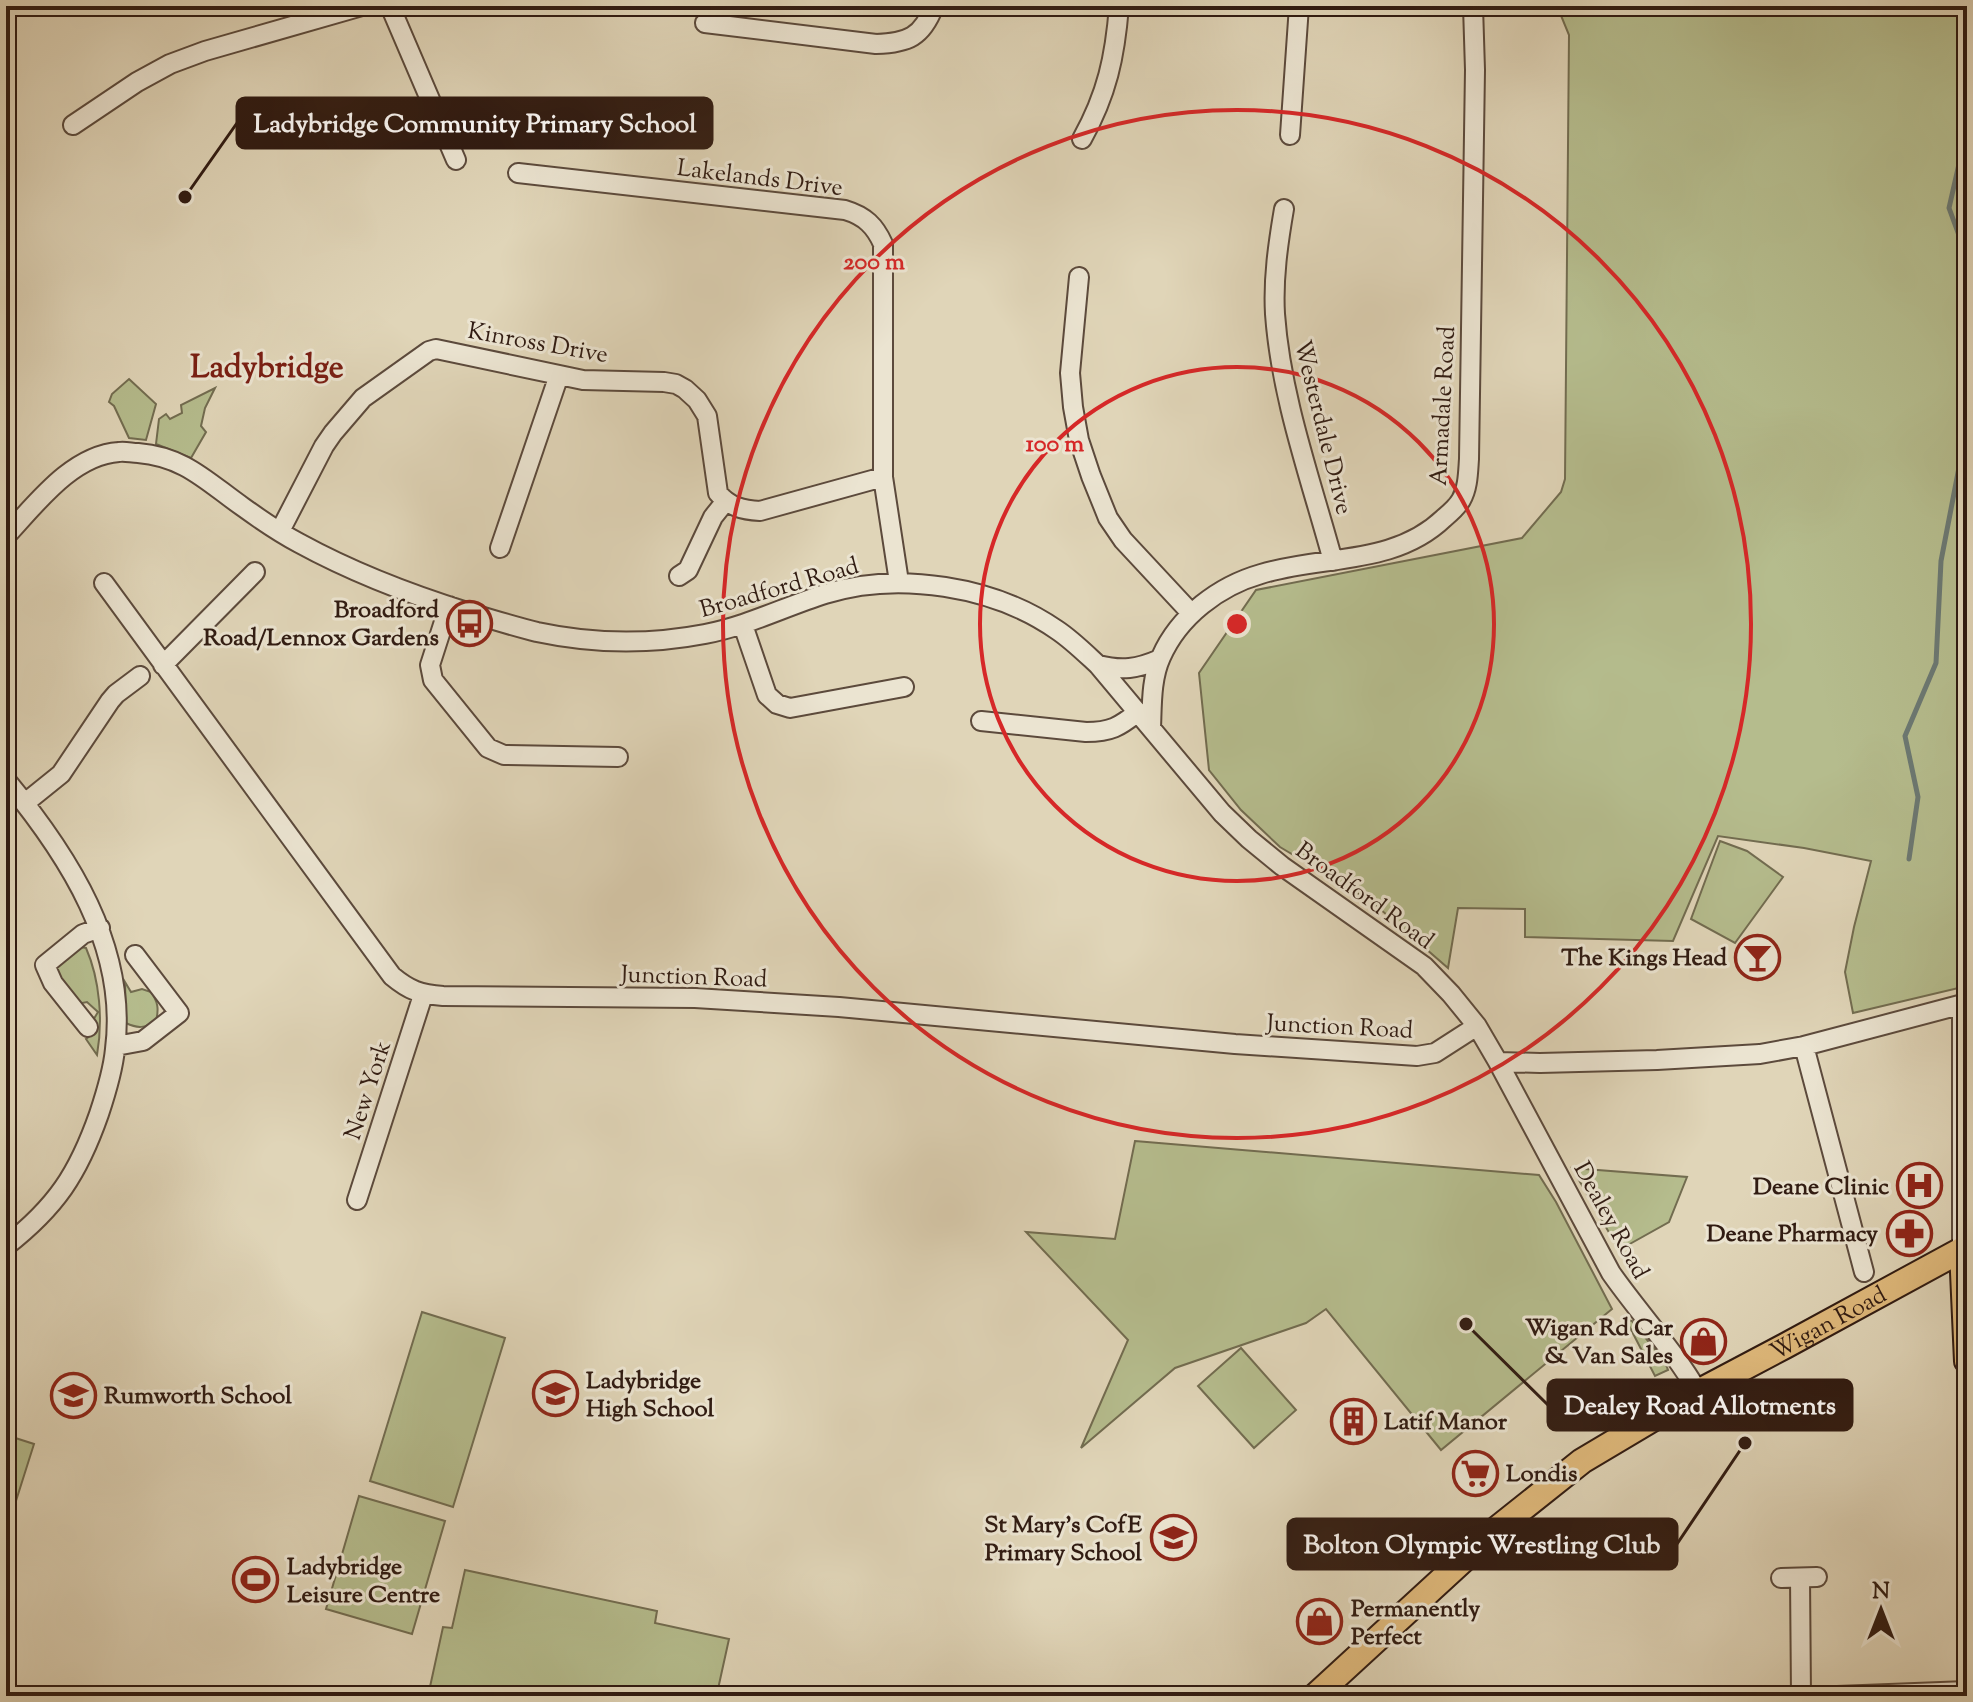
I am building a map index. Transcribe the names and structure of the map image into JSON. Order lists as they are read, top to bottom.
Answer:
{
  "streets": {
    "main road": ["Wigan Road"],
    "street": [
      "Lakelands Drive",
      "Kinross Drive",
      "Armadale Road",
      "Westerdale Drive",
      "Broadford Road",
      "Junction Road",
      "New York",
      "Dealey Road"
    ]
  },
  "crossings": [
    ["Lakelands Drive", "Broadford Road"],
    ["Kinross Drive", "Broadford Road"],
    ["Armadale Road", "Westerdale Drive"],
    ["Armadale Road", "Broadford Road"],
    ["Broadford Road", "Junction Road"],
    ["Broadford Road", "Dealey Road"],
    ["Junction Road", "New York"],
    ["Dealey Road", "Wigan Road"]
  ],
  "districts": ["Ladybridge"],
  "places": {
    "other": ["Ladybridge Community Primary School", "Dealey Road Allotments", "Bolton Olympic Wrestling Club"],
    "bus stop": ["Broadford Road/Lennox Gardens"],
    "bar": ["The Kings Head"],
    "hospital": ["Deane Clinic"],
    "pharmacy": ["Deane Pharmacy"],
    "shop": ["Wigan Rd Car & Van Sales", "Permanently Perfect"],
    "school or university": ["Ladybridge High School", "Rumworth School", "St Mary's CofE Primary School"],
    "building": ["Latif Manor"],
    "supermarket": ["Londis"],
    "sports": ["Ladybridge Leisure Centre"]
  },
  "north": "top",
  "rings": ["200 m", "100 m"]
}
